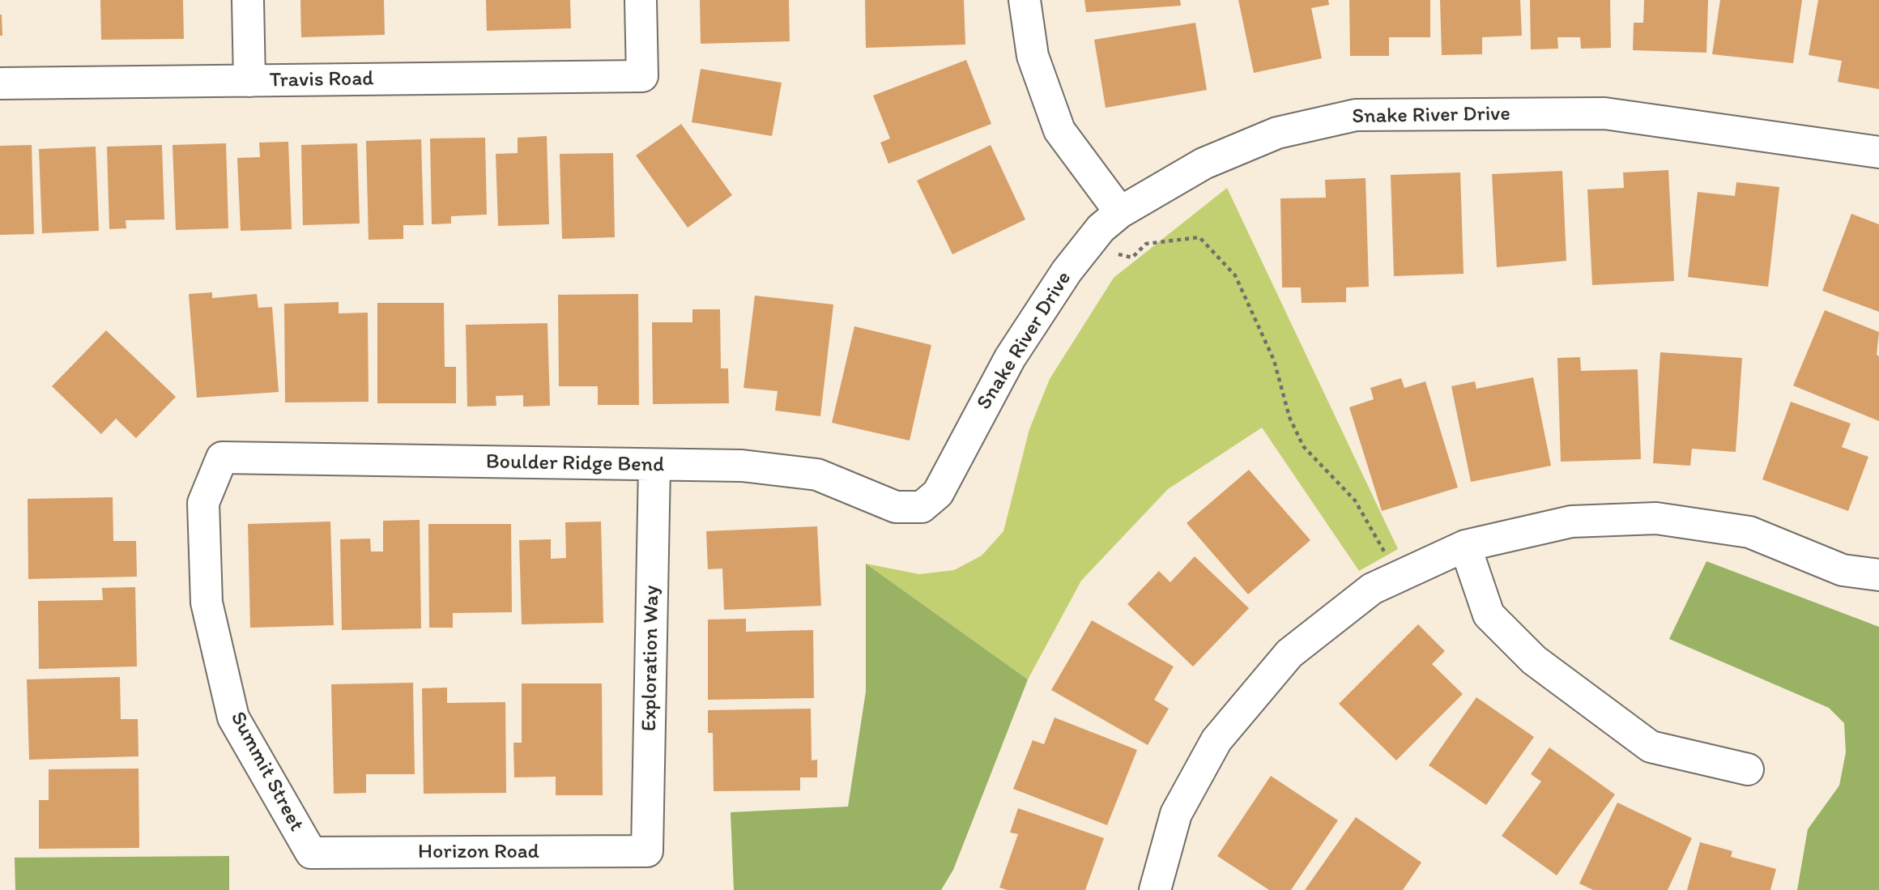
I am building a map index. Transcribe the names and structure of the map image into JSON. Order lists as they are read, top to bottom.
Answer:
{
  "streets": {
    "street": [
      "Travis Road",
      "Snake River Drive",
      "Boulder Ridge Bend",
      "Exploration Way",
      "Summit Street",
      "Horizon Road"
    ]
  },
  "crossings": [
    ["Snake River Drive", "Boulder Ridge Bend"],
    ["Boulder Ridge Bend", "Exploration Way"],
    ["Boulder Ridge Bend", "Summit Street"],
    ["Exploration Way", "Horizon Road"],
    ["Summit Street", "Horizon Road"]
  ]
}
